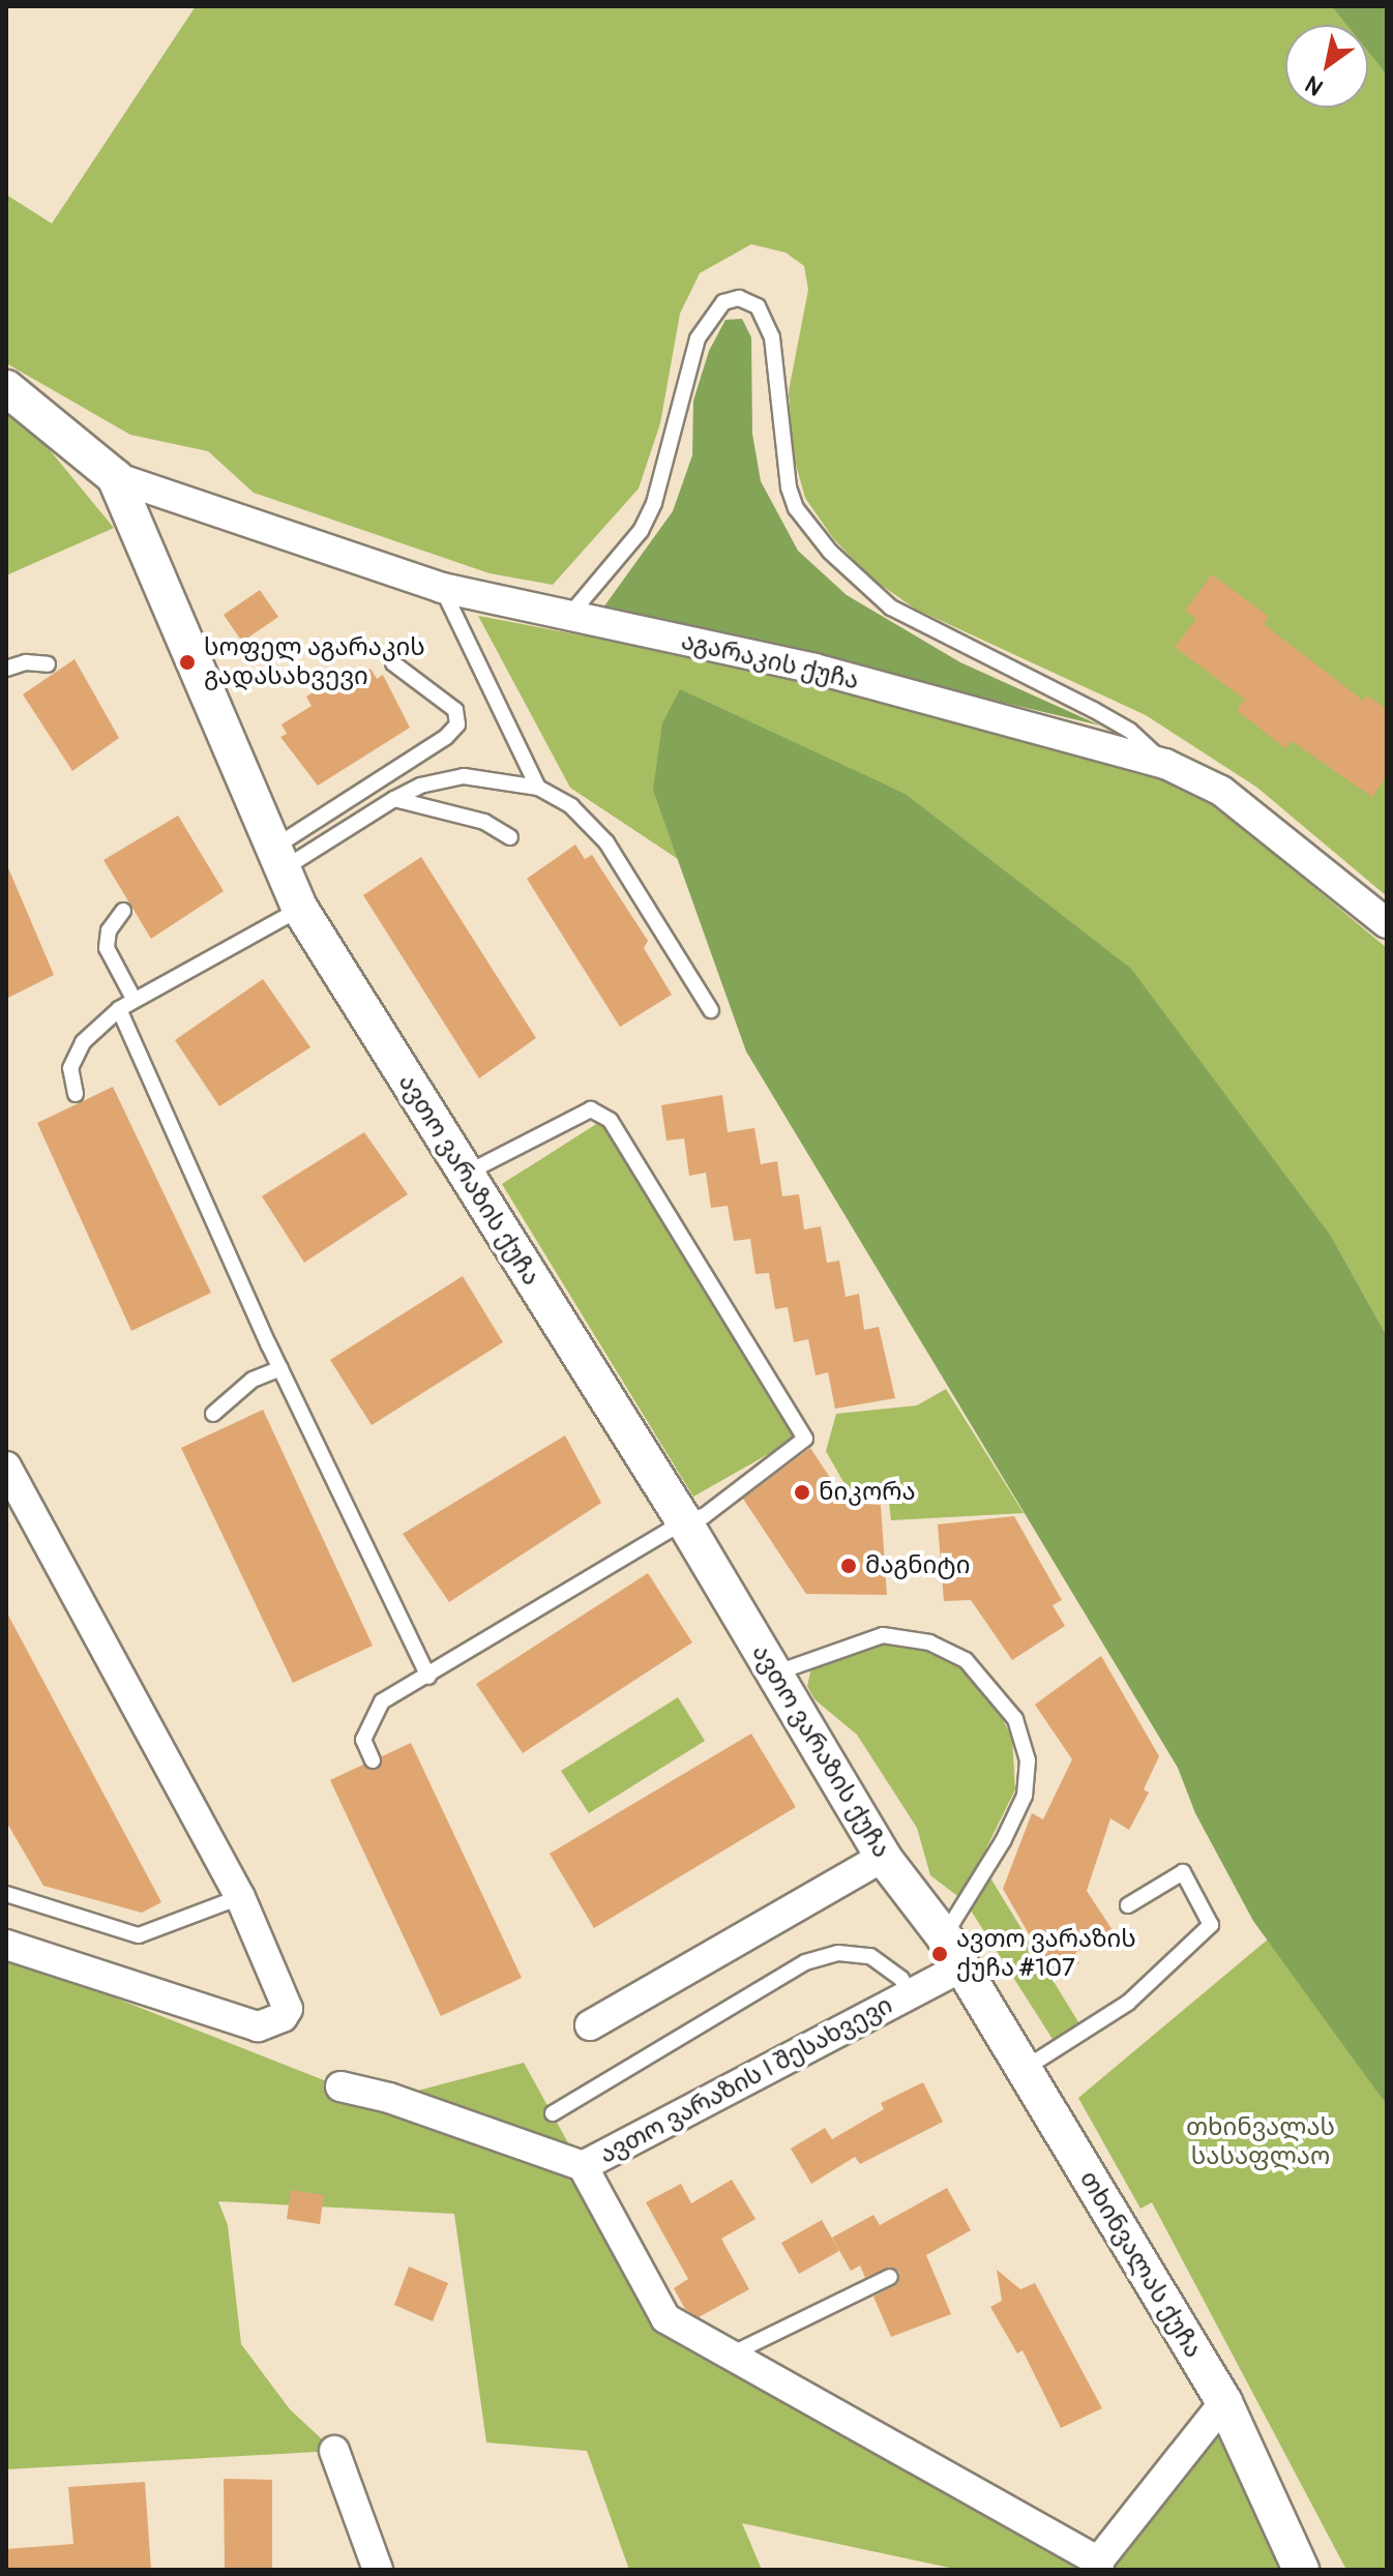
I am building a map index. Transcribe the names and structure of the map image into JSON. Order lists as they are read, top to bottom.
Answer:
{
  "streets": {
    "street": [
      "აგარაკის ქუჩა",
      "ავთო ვარაზის ქუჩა",
      "ავთო ვარაზის I შესახვევი",
      "თხინვალას ქუჩა"
    ]
  },
  "crossings": [
    ["აგარაკის ქუჩა", "ავთო ვარაზის ქუჩა"],
    ["ავთო ვარაზის ქუჩა", "ავთო ვარაზის I შესახვევი"],
    ["ავთო ვარაზის ქუჩა", "თხინვალას ქუჩა"],
    ["ავთო ვარაზის I შესახვევი", "თხინვალას ქუჩა"]
  ],
  "parks": ["თხინვალას სასაფლაო"],
  "places": [
    "სოფელ აგარაკის გადასახვევი",
    "ნიკორა",
    "მაგნიტი",
    "ავთო ვარაზის ქუჩა #107"
  ],
  "north": "bottom left"
}
